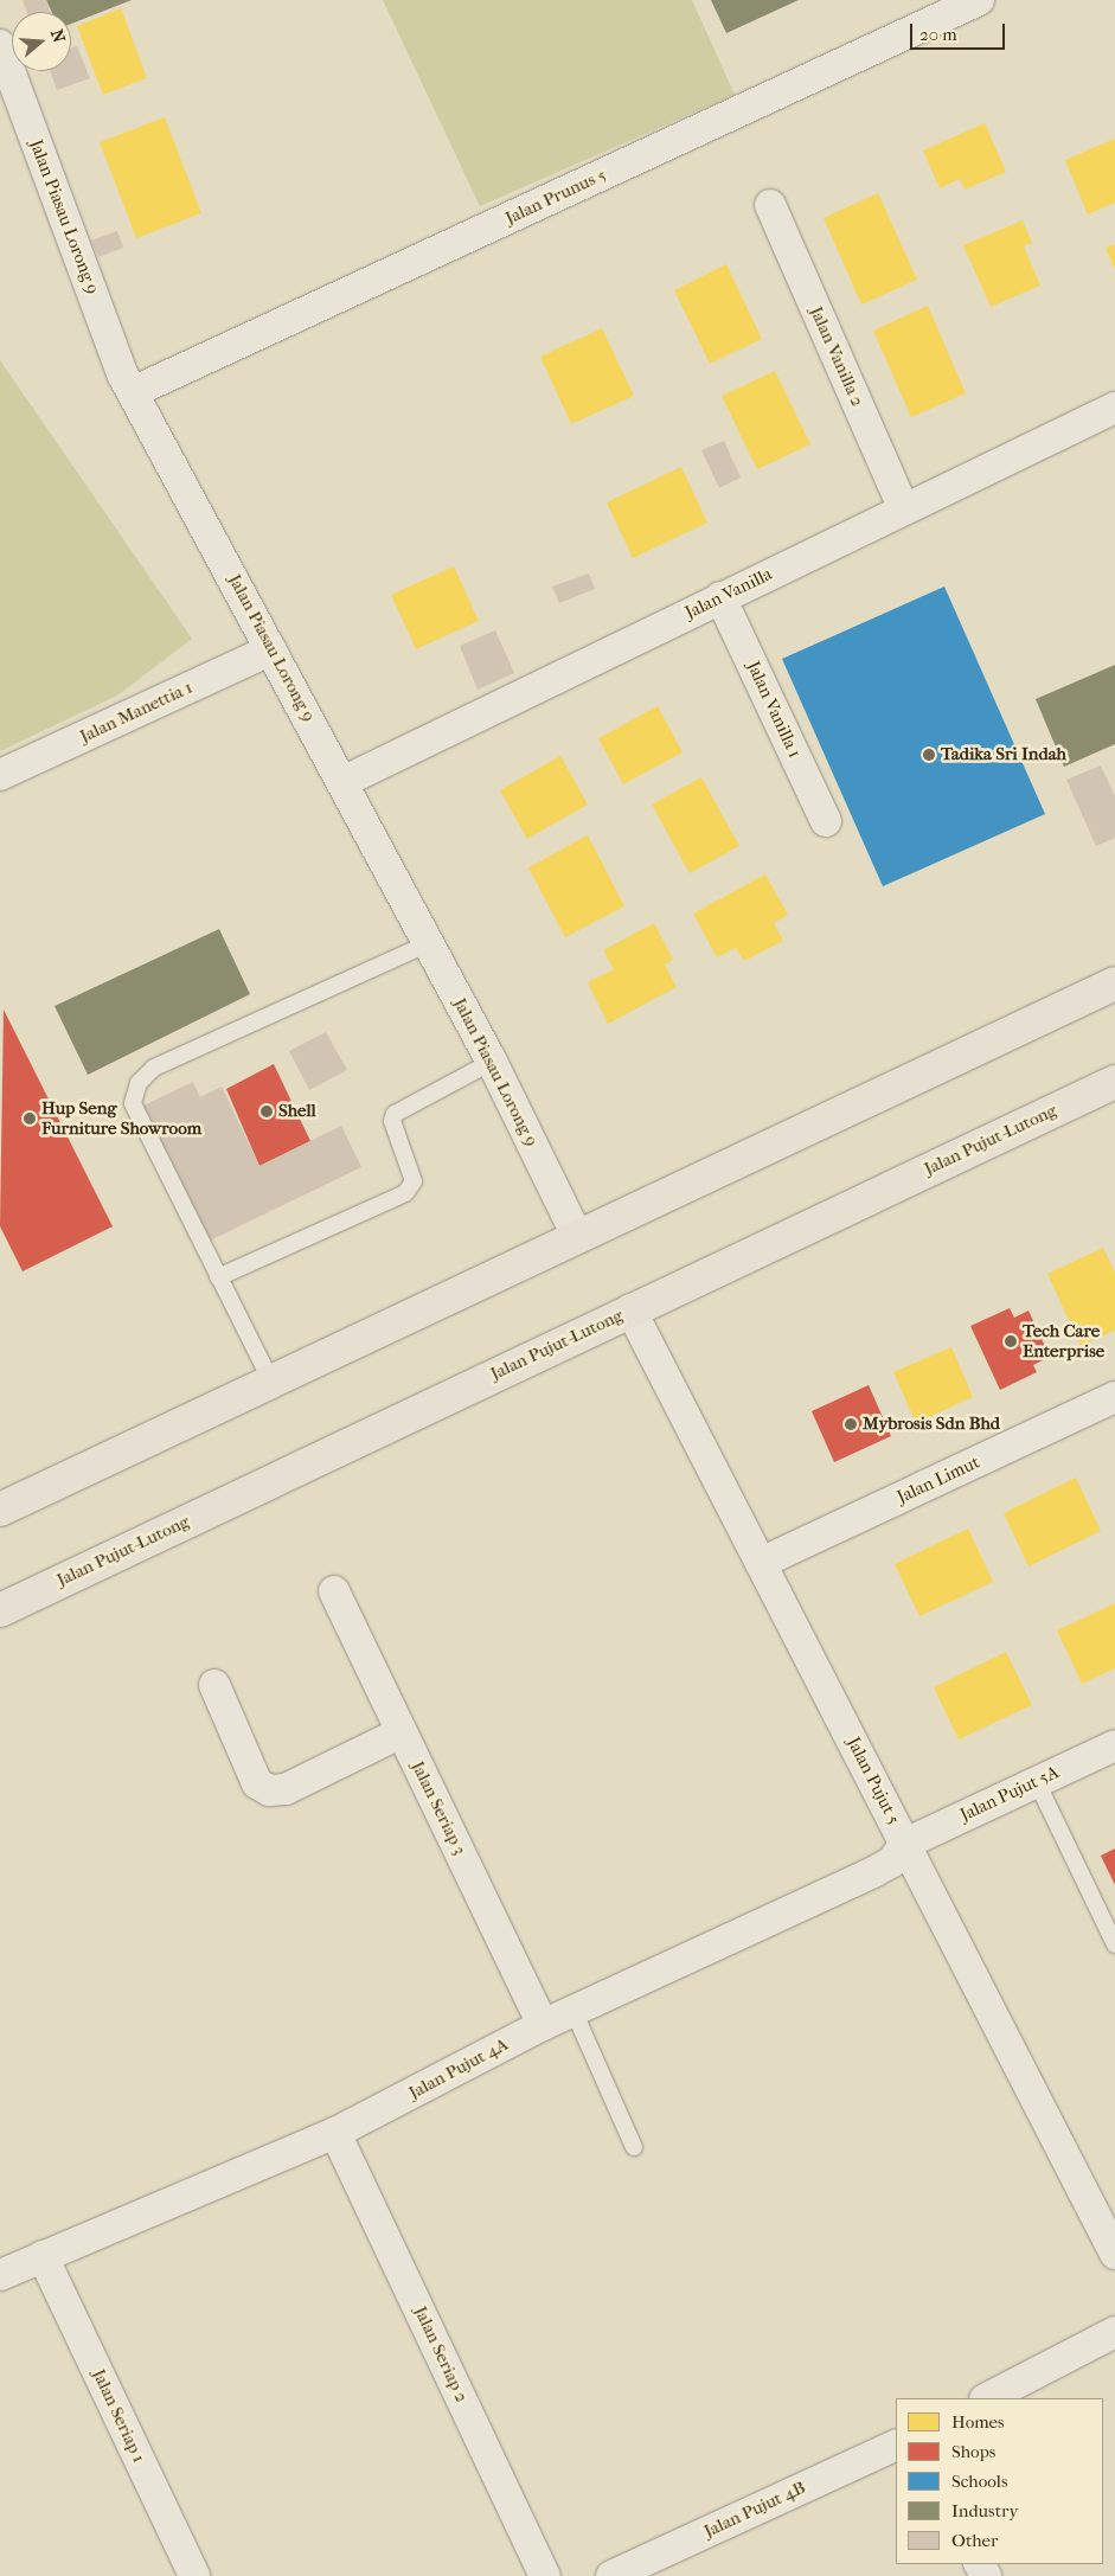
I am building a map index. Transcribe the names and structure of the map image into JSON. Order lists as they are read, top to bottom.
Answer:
{
  "streets": {
    "highway": ["Jalan Pujut-Lutong"],
    "street": [
      "Jalan Prunus 5",
      "Jalan Piasau Lorong 9",
      "Jalan Vanilla 2",
      "Jalan Vanilla",
      "Jalan Vanilla 1",
      "Jalan Manettia 1",
      "Jalan Limut",
      "Jalan Pujut 5",
      "Jalan Pujut 5A",
      "Jalan Seriap 3",
      "Jalan Pujut 4A",
      "Jalan Seriap 2",
      "Jalan Seriap 1",
      "Jalan Pujut 4B"
    ]
  },
  "crossings": [
    ["Jalan Prunus 5", "Jalan Piasau Lorong 9"],
    ["Jalan Piasau Lorong 9", "Jalan Vanilla"],
    ["Jalan Piasau Lorong 9", "Jalan Manettia 1"],
    ["Jalan Vanilla 2", "Jalan Vanilla"],
    ["Jalan Vanilla", "Jalan Vanilla 1"],
    ["Jalan Pujut-Lutong", "Jalan Pujut 5"],
    ["Jalan Limut", "Jalan Pujut 5"],
    ["Jalan Pujut 5", "Jalan Pujut 5A"],
    ["Jalan Pujut 5", "Jalan Pujut 4A"],
    ["Jalan Pujut 5A", "Jalan Pujut 4A"],
    ["Jalan Seriap 3", "Jalan Pujut 4A"],
    ["Jalan Pujut 4A", "Jalan Seriap 2"],
    ["Jalan Pujut 4A", "Jalan Seriap 1"]
  ],
  "places": [
    "Tadika Sri Indah",
    "Shell",
    "Hup Seng Furniture Showroom",
    "Tech Care Enterprise",
    "Mybrosis Sdn Bhd"
  ],
  "legend": [
    "Homes",
    "Shops",
    "Schools",
    "Industry",
    "Other"
  ],
  "scale_bar": "20 m",
  "north": "right"
}
